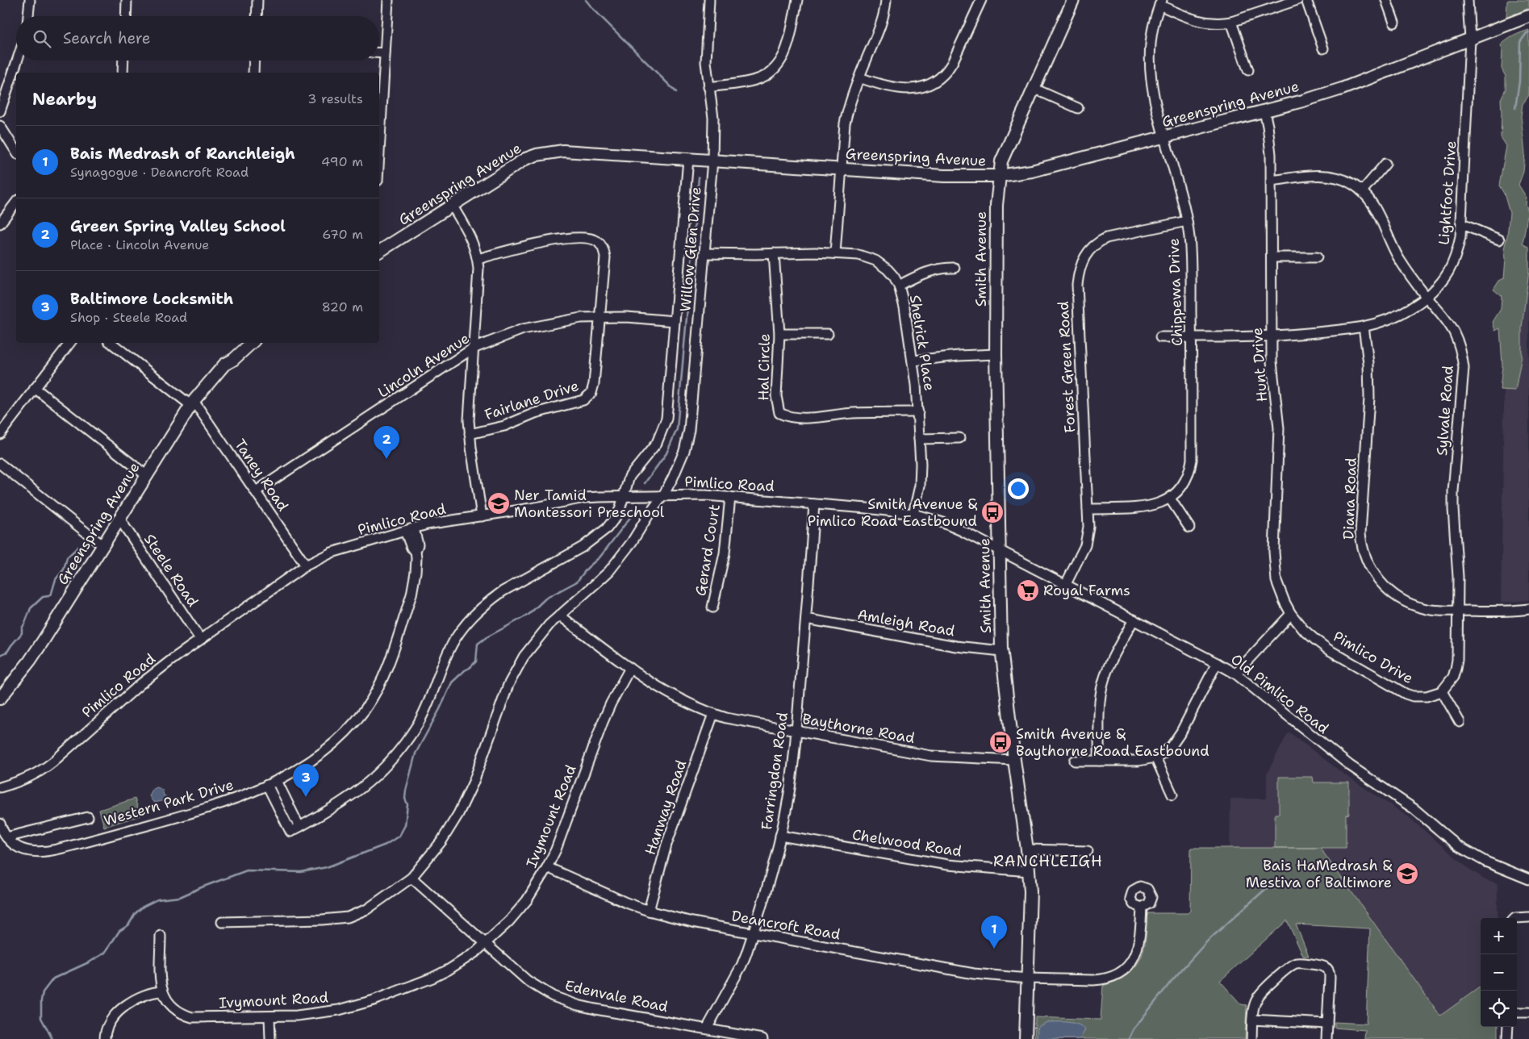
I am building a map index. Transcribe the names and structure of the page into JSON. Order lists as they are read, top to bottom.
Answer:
{
  "streets": {
    "main road": ["Greenspring Avenue", "Smith Avenue"],
    "street": [
      "Lightfoot Drive",
      "Willow Glen Drive",
      "Chippewa Drive",
      "Shelrick Place",
      "Hunt Drive",
      "Lincoln Avenue",
      "Hal Circle",
      "Forest Green Road",
      "Fairlane Drive",
      "Sylvale Road",
      "Taney Road",
      "Pimlico Road",
      "Diana Road",
      "Gerard Court",
      "Steele Road",
      "Amleigh Road",
      "Pimlico Drive",
      "Old Pimlico Road",
      "Baythorne Road",
      "Farringdon Road",
      "Western Park Drive",
      "Hanway Road",
      "Ivymount Road",
      "Chelwood Road",
      "Deancroft Road",
      "Edenvale Road"
    ]
  },
  "crossings": [
    ["Greenspring Avenue", "Lightfoot Drive"],
    ["Greenspring Avenue", "Willow Glen Drive"],
    ["Greenspring Avenue", "Smith Avenue"],
    ["Greenspring Avenue", "Chippewa Drive"],
    ["Greenspring Avenue", "Hunt Drive"],
    ["Greenspring Avenue", "Taney Road"],
    ["Greenspring Avenue", "Steele Road"],
    ["Lightfoot Drive", "Chippewa Drive"],
    ["Lightfoot Drive", "Hunt Drive"],
    ["Lightfoot Drive", "Sylvale Road"],
    ["Lightfoot Drive", "Diana Road"],
    ["Willow Glen Drive", "Shelrick Place"],
    ["Willow Glen Drive", "Lincoln Avenue"],
    ["Willow Glen Drive", "Pimlico Road"],
    ["Willow Glen Drive", "Baythorne Road"],
    ["Willow Glen Drive", "Western Park Drive"],
    ["Willow Glen Drive", "Edenvale Road"],
    ["Smith Avenue", "Pimlico Road"],
    ["Smith Avenue", "Amleigh Road"],
    ["Smith Avenue", "Old Pimlico Road"],
    ["Smith Avenue", "Baythorne Road"],
    ["Smith Avenue", "Chelwood Road"],
    ["Smith Avenue", "Deancroft Road"],
    ["Chippewa Drive", "Forest Green Road"],
    ["Shelrick Place", "Hal Circle"],
    ["Shelrick Place", "Pimlico Road"],
    ["Hunt Drive", "Sylvale Road"],
    ["Hunt Drive", "Pimlico Drive"],
    ["Lincoln Avenue", "Fairlane Drive"],
    ["Lincoln Avenue", "Taney Road"],
    ["Forest Green Road", "Old Pimlico Road"],
    ["Sylvale Road", "Diana Road"],
    ["Taney Road", "Pimlico Road"],
    ["Pimlico Road", "Gerard Court"],
    ["Pimlico Road", "Steele Road"],
    ["Pimlico Road", "Old Pimlico Road"],
    ["Pimlico Road", "Farringdon Road"],
    ["Pimlico Road", "Western Park Drive"],
    ["Amleigh Road", "Farringdon Road"],
    ["Baythorne Road", "Farringdon Road"],
    ["Baythorne Road", "Hanway Road"],
    ["Baythorne Road", "Ivymount Road"],
    ["Farringdon Road", "Chelwood Road"],
    ["Farringdon Road", "Deancroft Road"],
    ["Farringdon Road", "Edenvale Road"],
    ["Hanway Road", "Deancroft Road"],
    ["Ivymount Road", "Deancroft Road"],
    ["Ivymount Road", "Edenvale Road"]
  ],
  "districts": ["RANCHLEIGH"],
  "places": {
    "school or university": ["Ner Tamid Montessori Preschool", "Bais HaMedrash & Mestiva of Baltimore"],
    "bus stop": ["Smith Avenue & Pimlico Road Eastbound", "Smith Avenue & Baythorne Road Eastbound"],
    "supermarket": ["Royal Farms"]
  },
  "page": {
    "search": "Search here",
    "heading": ["Nearby", "3 results"],
    "list": [
      {
        "mark": "1",
        "name": "Bais Medrash of Ranchleigh",
        "note": "Synagogue · Deancroft Road",
        "value": "490 m"
      },
      {
        "mark": "2",
        "name": "Green Spring Valley School",
        "note": "Place · Lincoln Avenue",
        "value": "670 m"
      },
      {
        "mark": "3",
        "name": "Baltimore Locksmith",
        "note": "Shop · Steele Road",
        "value": "820 m"
      }
    ],
    "pins": ["2", "3", "1"],
    "map_buttons": ["+", "−"]
  }
}
